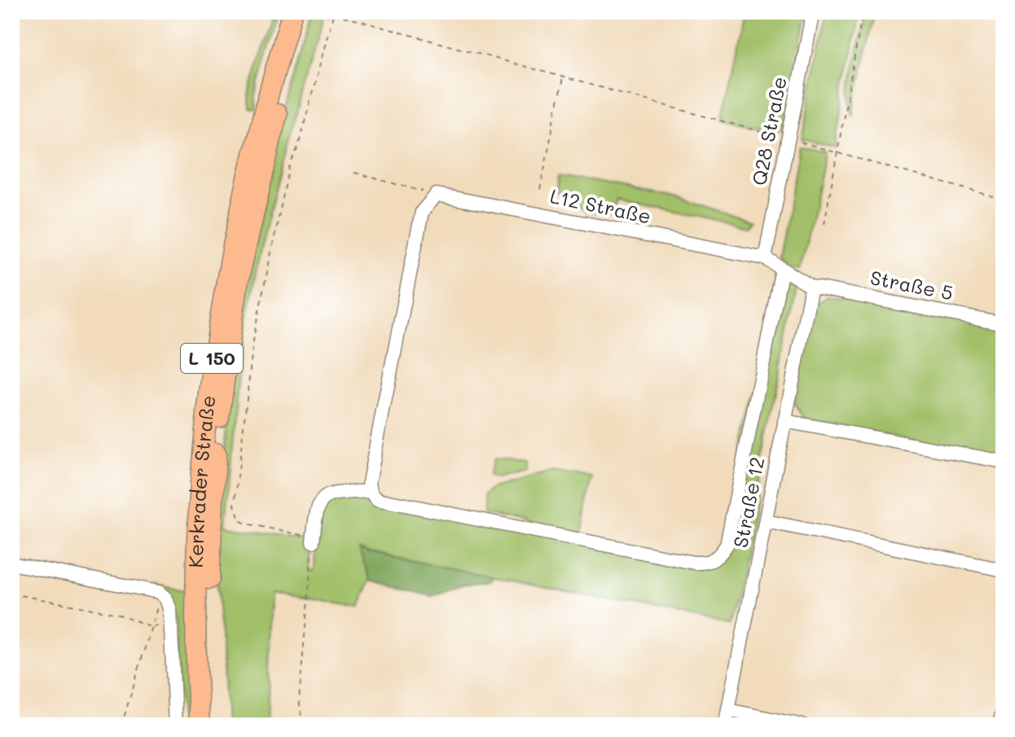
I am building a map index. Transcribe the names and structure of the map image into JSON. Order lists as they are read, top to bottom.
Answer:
{
  "streets": {
    "highway": ["L 150", "Kerkrader Straße"],
    "street": [
      "Q28 Straße",
      "L12 Straße",
      "Straße 5",
      "Straße 12"
    ]
  },
  "crossings": [
    ["Q28 Straße", "L12 Straße"],
    ["Straße 5", "Straße 12"]
  ]
}
